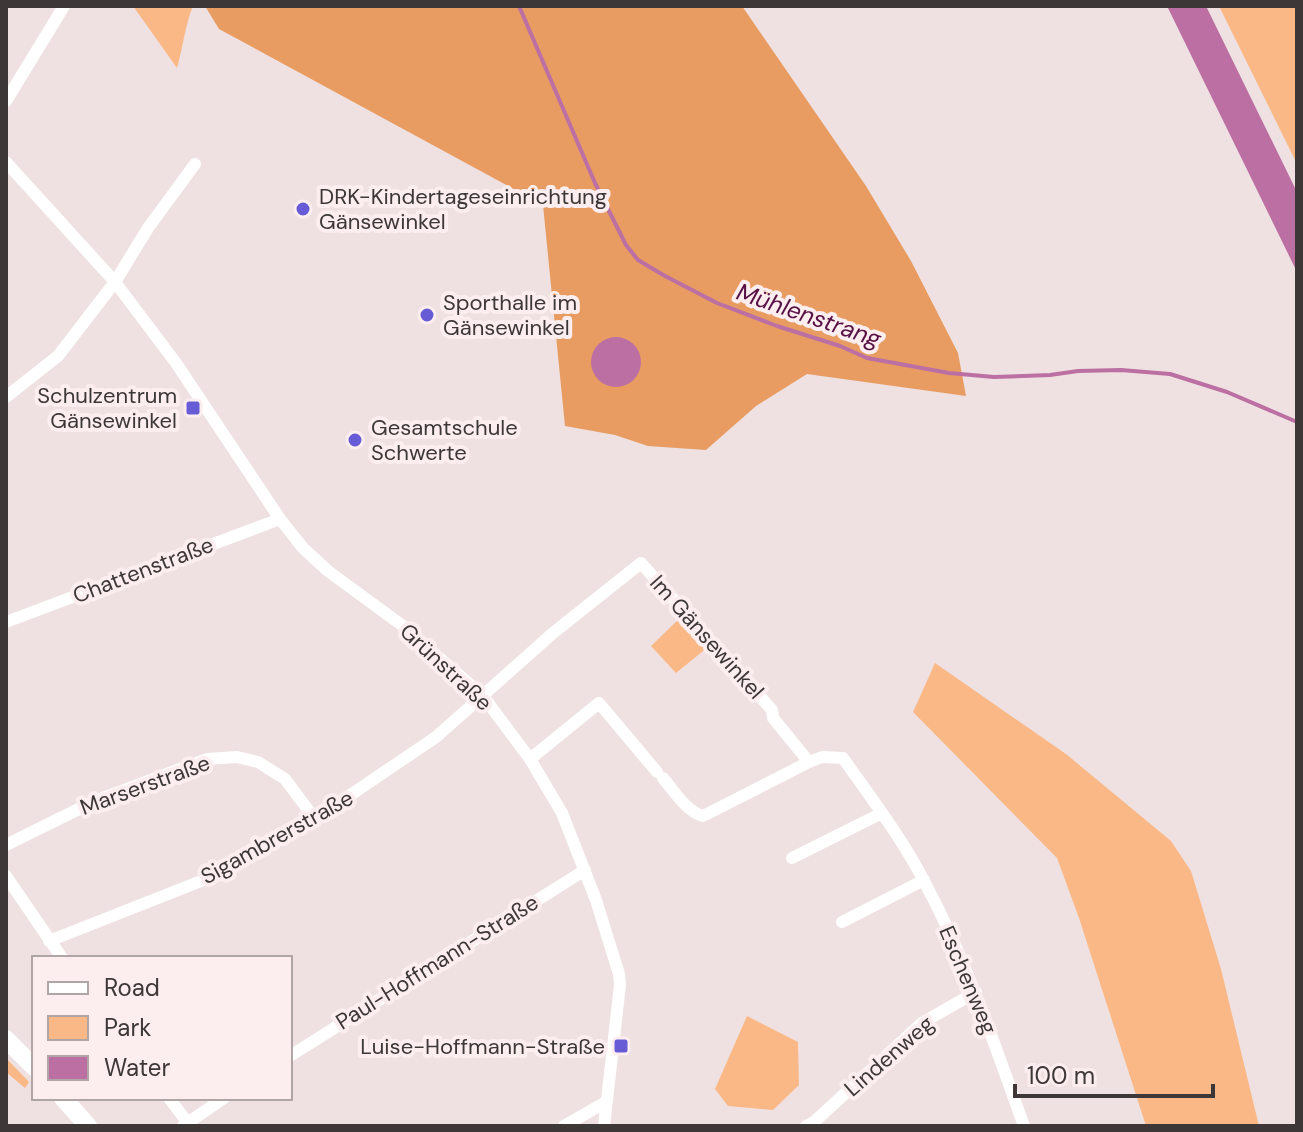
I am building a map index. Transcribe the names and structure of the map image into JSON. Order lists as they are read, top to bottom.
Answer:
{
  "streets": {
    "street": [
      "Chattenstraße",
      "Im Gänsewinkel",
      "Grünstraße",
      "Marserstraße",
      "Sigambrerstraße",
      "Paul-Hoffmann-Straße",
      "Eschenweg",
      "Lindenweg"
    ]
  },
  "crossings": [
    ["Chattenstraße", "Grünstraße"],
    ["Im Gänsewinkel", "Grünstraße"],
    ["Im Gänsewinkel", "Sigambrerstraße"],
    ["Im Gänsewinkel", "Eschenweg"],
    ["Grünstraße", "Sigambrerstraße"],
    ["Grünstraße", "Paul-Hoffmann-Straße"],
    ["Grünstraße", "Eschenweg"],
    ["Marserstraße", "Sigambrerstraße"],
    ["Eschenweg", "Lindenweg"]
  ],
  "water": ["Mühlenstrang"],
  "places": {
    "other": ["DRK-Kindertageseinrichtung Gänsewinkel", "Sporthalle im Gänsewinkel", "Gesamtschule Schwerte"],
    "transit": ["Schulzentrum Gänsewinkel", "Luise-Hoffmann-Straße"]
  },
  "legend": ["Road", "Park", "Water"],
  "scale_bar": "100 m"
}
